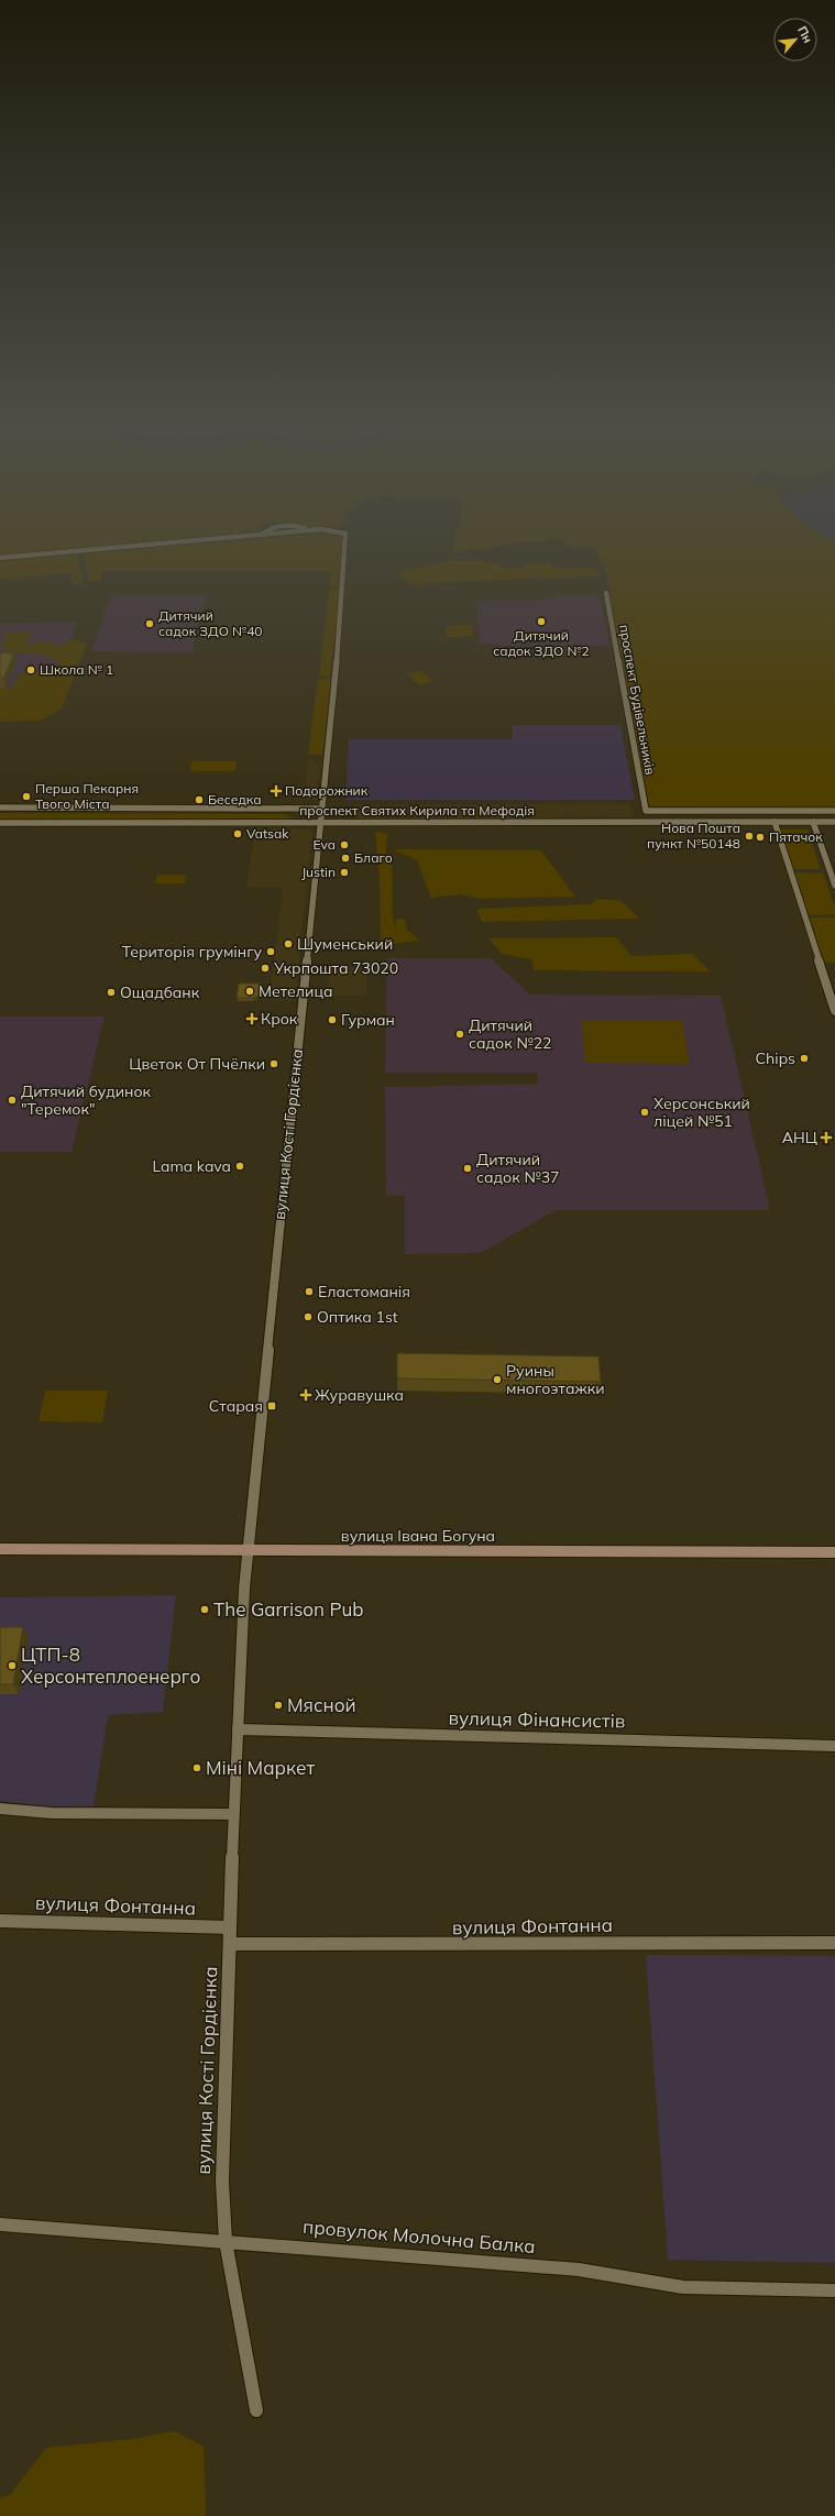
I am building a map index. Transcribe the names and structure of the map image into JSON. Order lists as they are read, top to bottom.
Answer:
{
  "streets": {
    "street": [
      "проспект Будівельників",
      "проспект Святих Кирила та Мефодія",
      "вулиця Кості Гордієнка",
      "вулиця Івана Богуна",
      "вулиця Фінансистів",
      "вулиця Фонтанна",
      "провулок Молочна Балка"
    ]
  },
  "crossings": [
    ["проспект Святих Кирила та Мефодія", "вулиця Кості Гордієнка"],
    ["вулиця Кості Гордієнка", "вулиця Івана Богуна"],
    ["вулиця Кості Гордієнка", "вулиця Фінансистів"],
    ["вулиця Кості Гордієнка", "вулиця Фонтанна"],
    ["вулиця Кості Гордієнка", "провулок Молочна Балка"]
  ],
  "places": {
    "other": [
      "Дитячий садок ЗДО №2",
      "Дитячий садок ЗДО №40",
      "Школа № 1",
      "Перша Пекарня Твого Міста",
      "Беседка",
      "Vatsak",
      "Нова Пошта пункт №50148",
      "Пятачок",
      "Eva",
      "Благо",
      "Justin",
      "Шуменський",
      "Територія грумінгу",
      "Укрпошта 73020",
      "Метелица",
      "Ощадбанк",
      "Гурман",
      "Дитячий садок №22",
      "Chips",
      "Цветок От Пчёлки",
      "Дитячий будинок \"Теремок\"",
      "Херсонський ліцей №51",
      "Lama kava",
      "Дитячий садок №37",
      "Еластоманія",
      "Оптика 1st",
      "Руины многоэтажки",
      "The Garrison Pub",
      "ЦТП-8 Херсонтеплоенерго",
      "Мясной",
      "Міні Маркет"
    ],
    "health": [
      "Подорожник",
      "Крок",
      "АНЦ",
      "Журавушка"
    ],
    "transit": ["Старая"]
  },
  "north": "top right"
}
